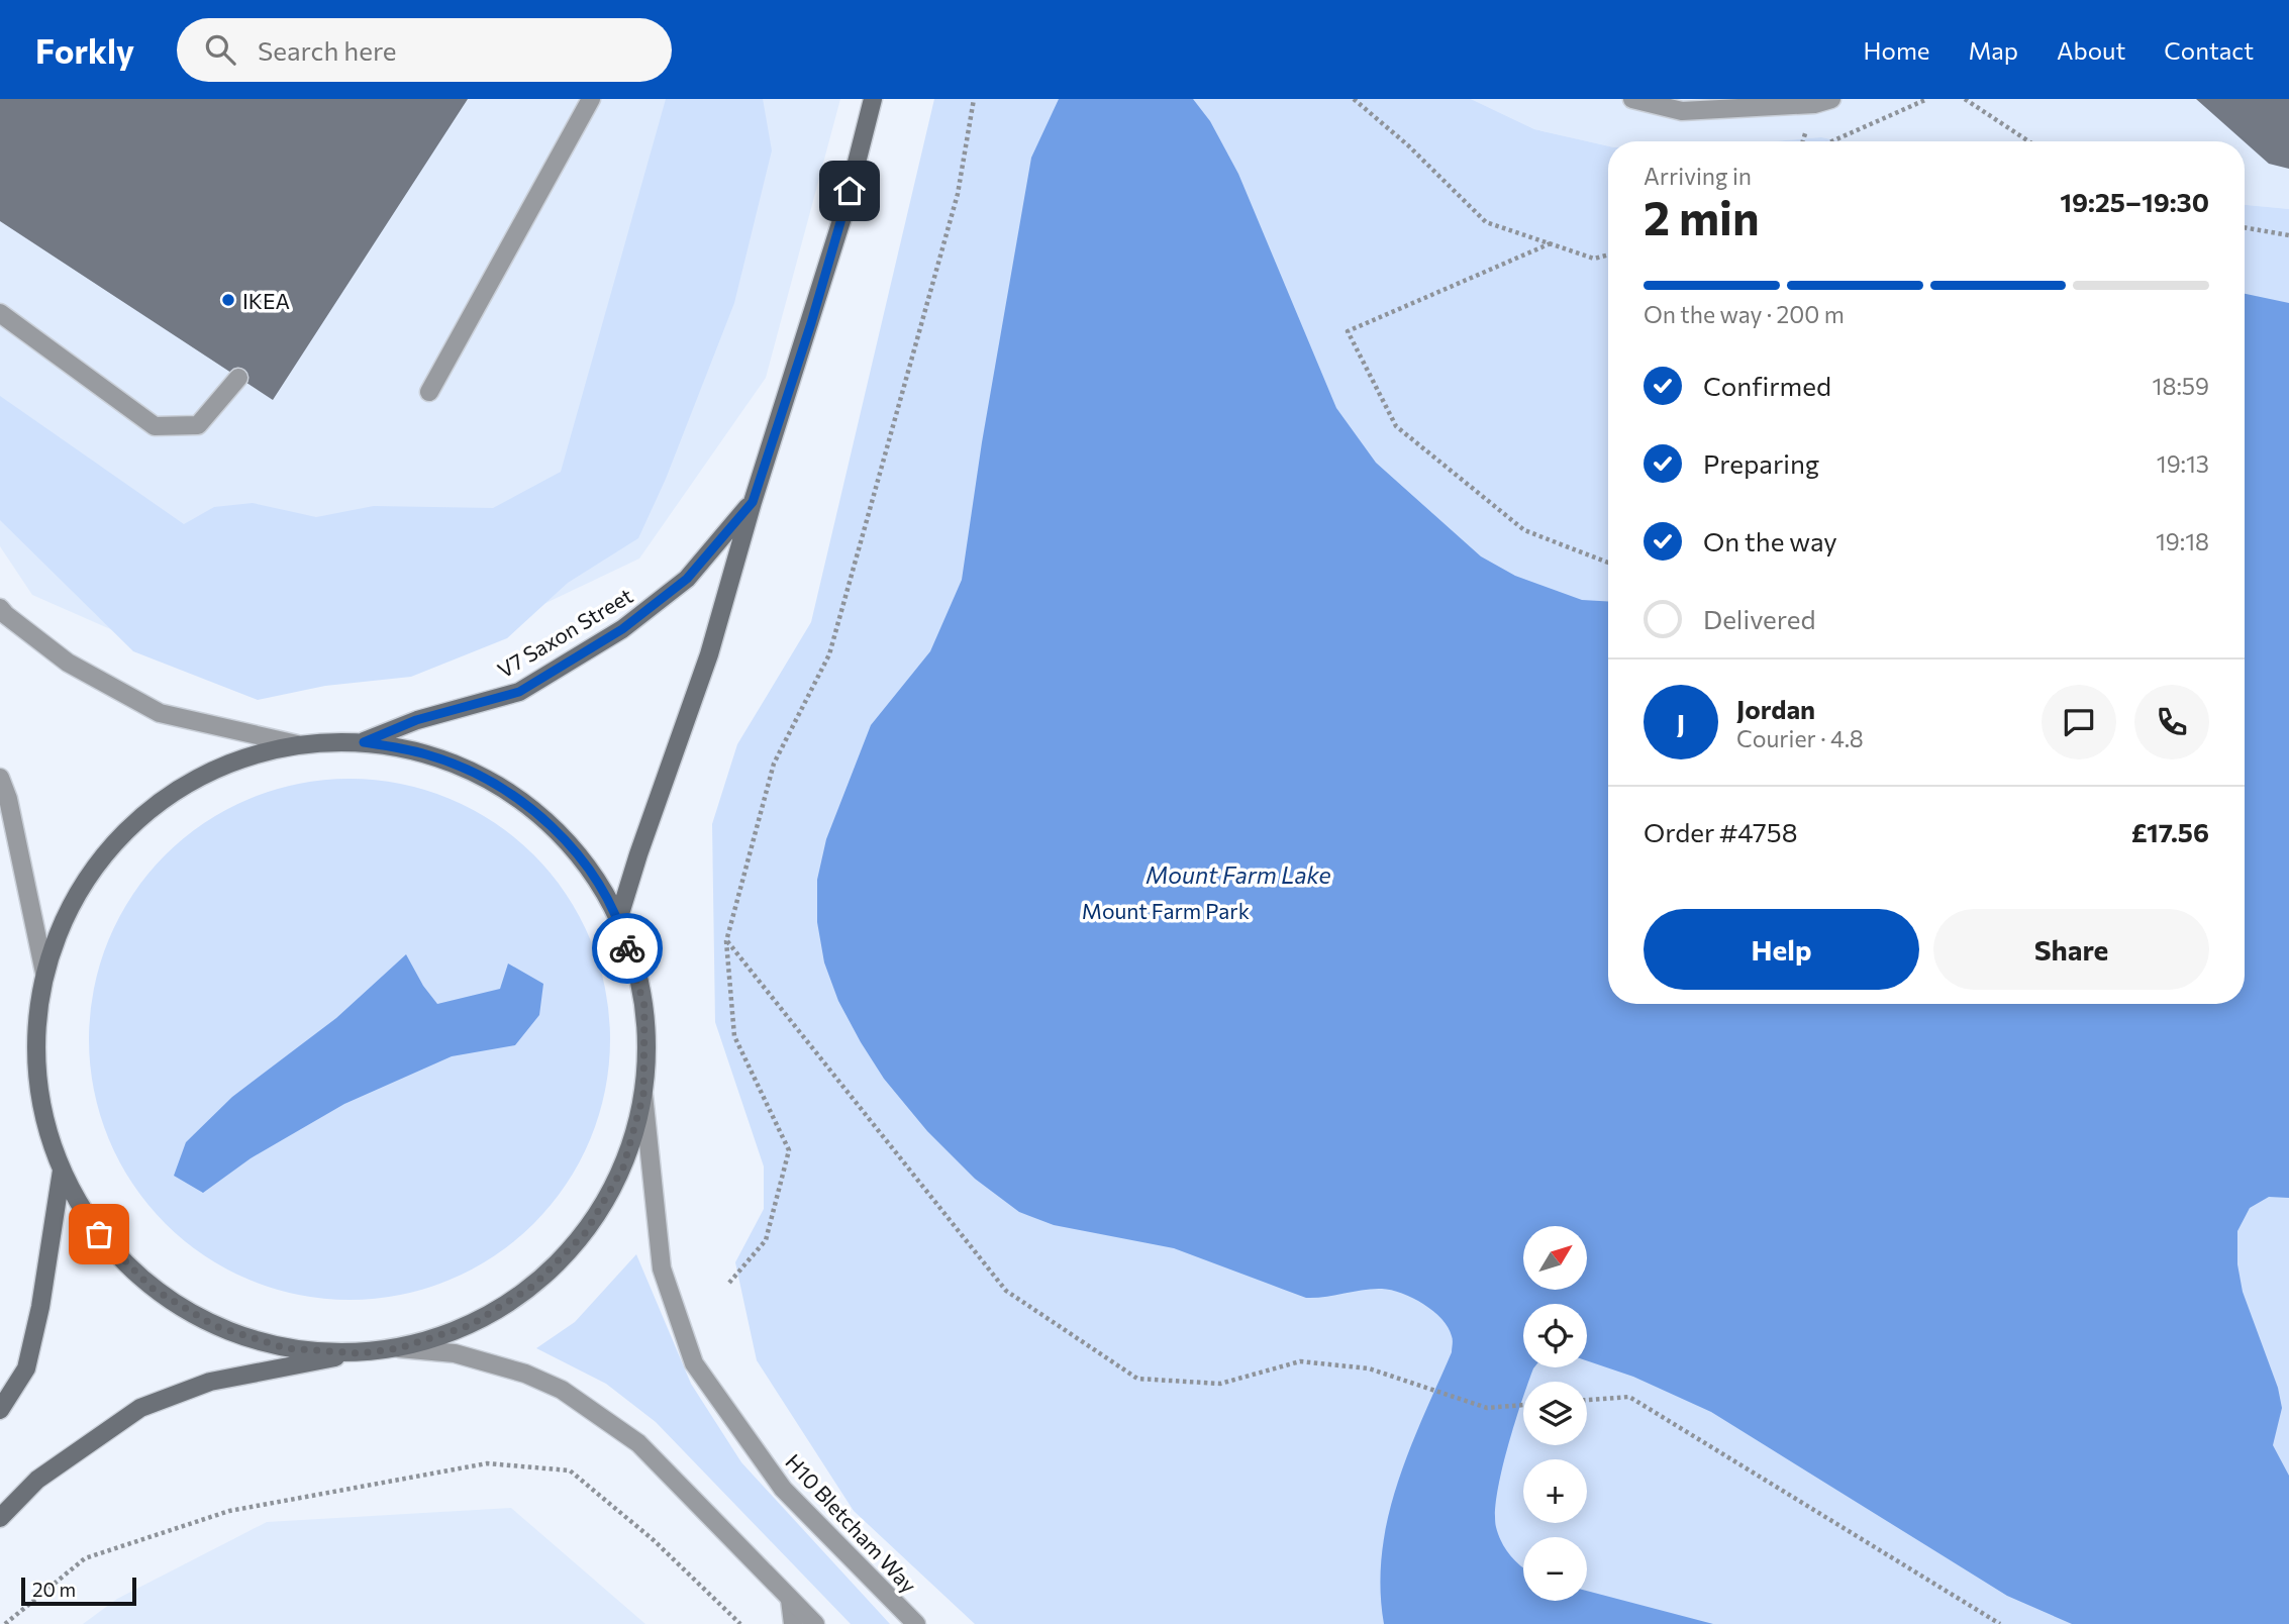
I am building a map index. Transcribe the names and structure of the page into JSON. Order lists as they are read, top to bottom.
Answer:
{
  "streets": {
    "main road": ["V7 Saxon Street"],
    "street": ["H10 Bletcham Way"]
  },
  "water": ["Mount Farm Lake"],
  "parks": ["Mount Farm Park"],
  "places": ["IKEA"],
  "scale_bar": "20 m",
  "north": "top right",
  "page": {
    "header": "Forkly",
    "search": "Search here",
    "nav": [
      "Home",
      "Map",
      "About",
      "Contact"
    ],
    "heading": ["2 min", "Arriving in", "19:25–19:30"],
    "panel": [
      "Jordan",
      "Courier · 4.8",
      "Order #4758",
      "£17.56"
    ],
    "bar": "On the way · 200 m",
    "list": [
      ["Confirmed", "18:59"],
      ["Preparing", "19:13"],
      ["On the way", "19:18"],
      "Delivered"
    ],
    "round": "J",
    "buttons": ["Help", "Share"],
    "map_buttons": ["+", "−"],
    "scale": "20 m"
  }
}
